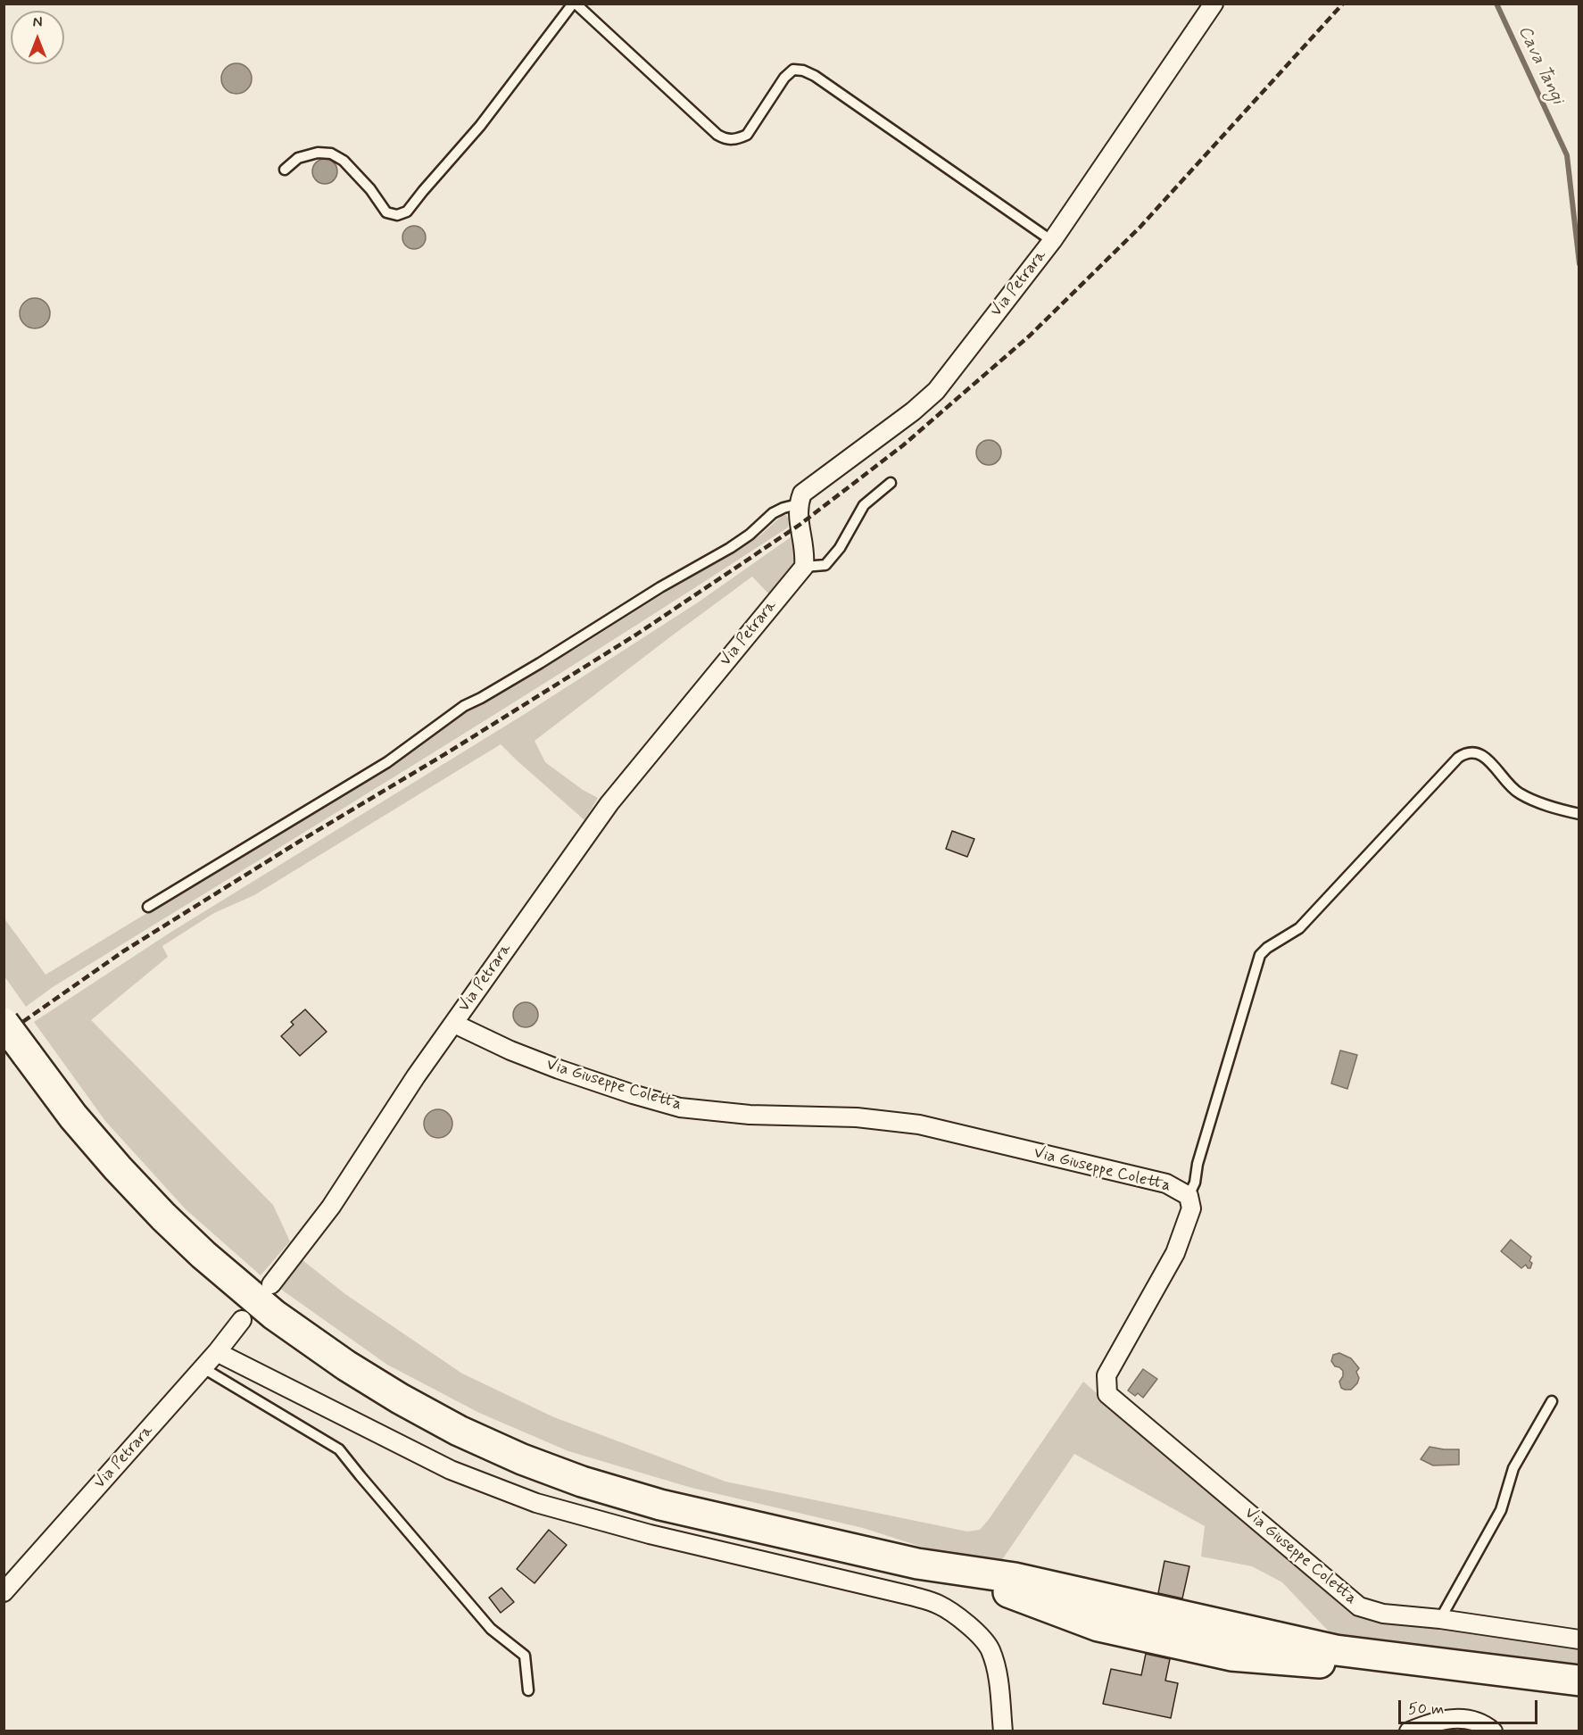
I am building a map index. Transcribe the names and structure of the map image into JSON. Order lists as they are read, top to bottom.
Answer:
{
  "streets": {
    "street": ["Via Petrara", "Via Giuseppe Coletta"]
  },
  "crossings": [
    ["Via Petrara", "Via Giuseppe Coletta"]
  ],
  "water": ["Cava Tangi"],
  "scale_bar": "50 m",
  "north": "top"
}
